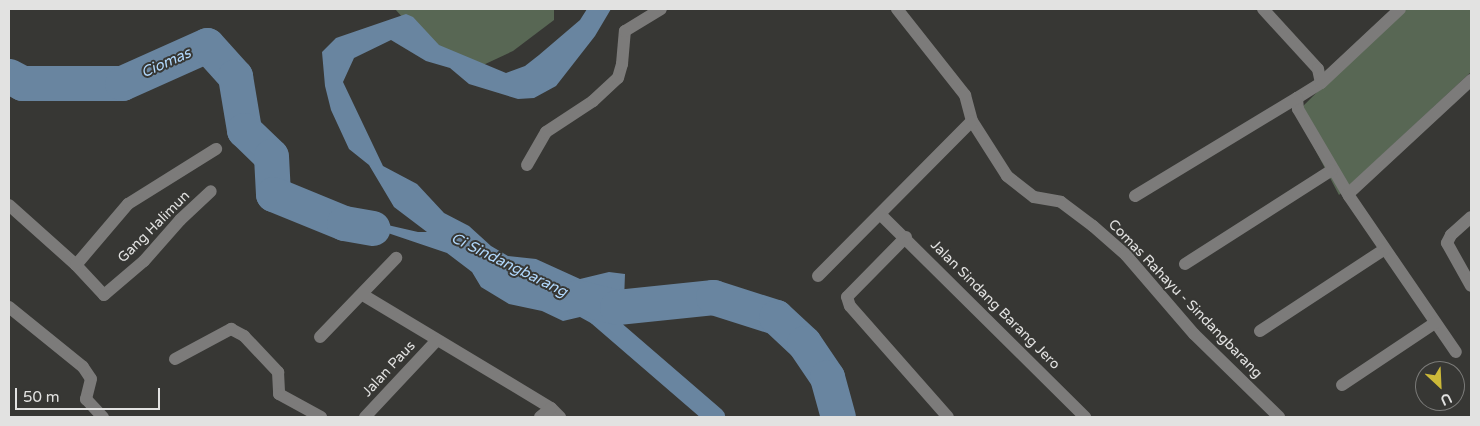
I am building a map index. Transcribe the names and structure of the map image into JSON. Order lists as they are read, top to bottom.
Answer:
{
  "streets": {
    "street": [
      "Gang Halimun",
      "Comas Rahayu - Sindangbarang",
      "Jalan Sindang Barang Jero",
      "Jalan Paus"
    ]
  },
  "water": ["Ciomas", "Ci Sindangbarang"],
  "scale_bar": "50 m",
  "north": "bottom right"
}
